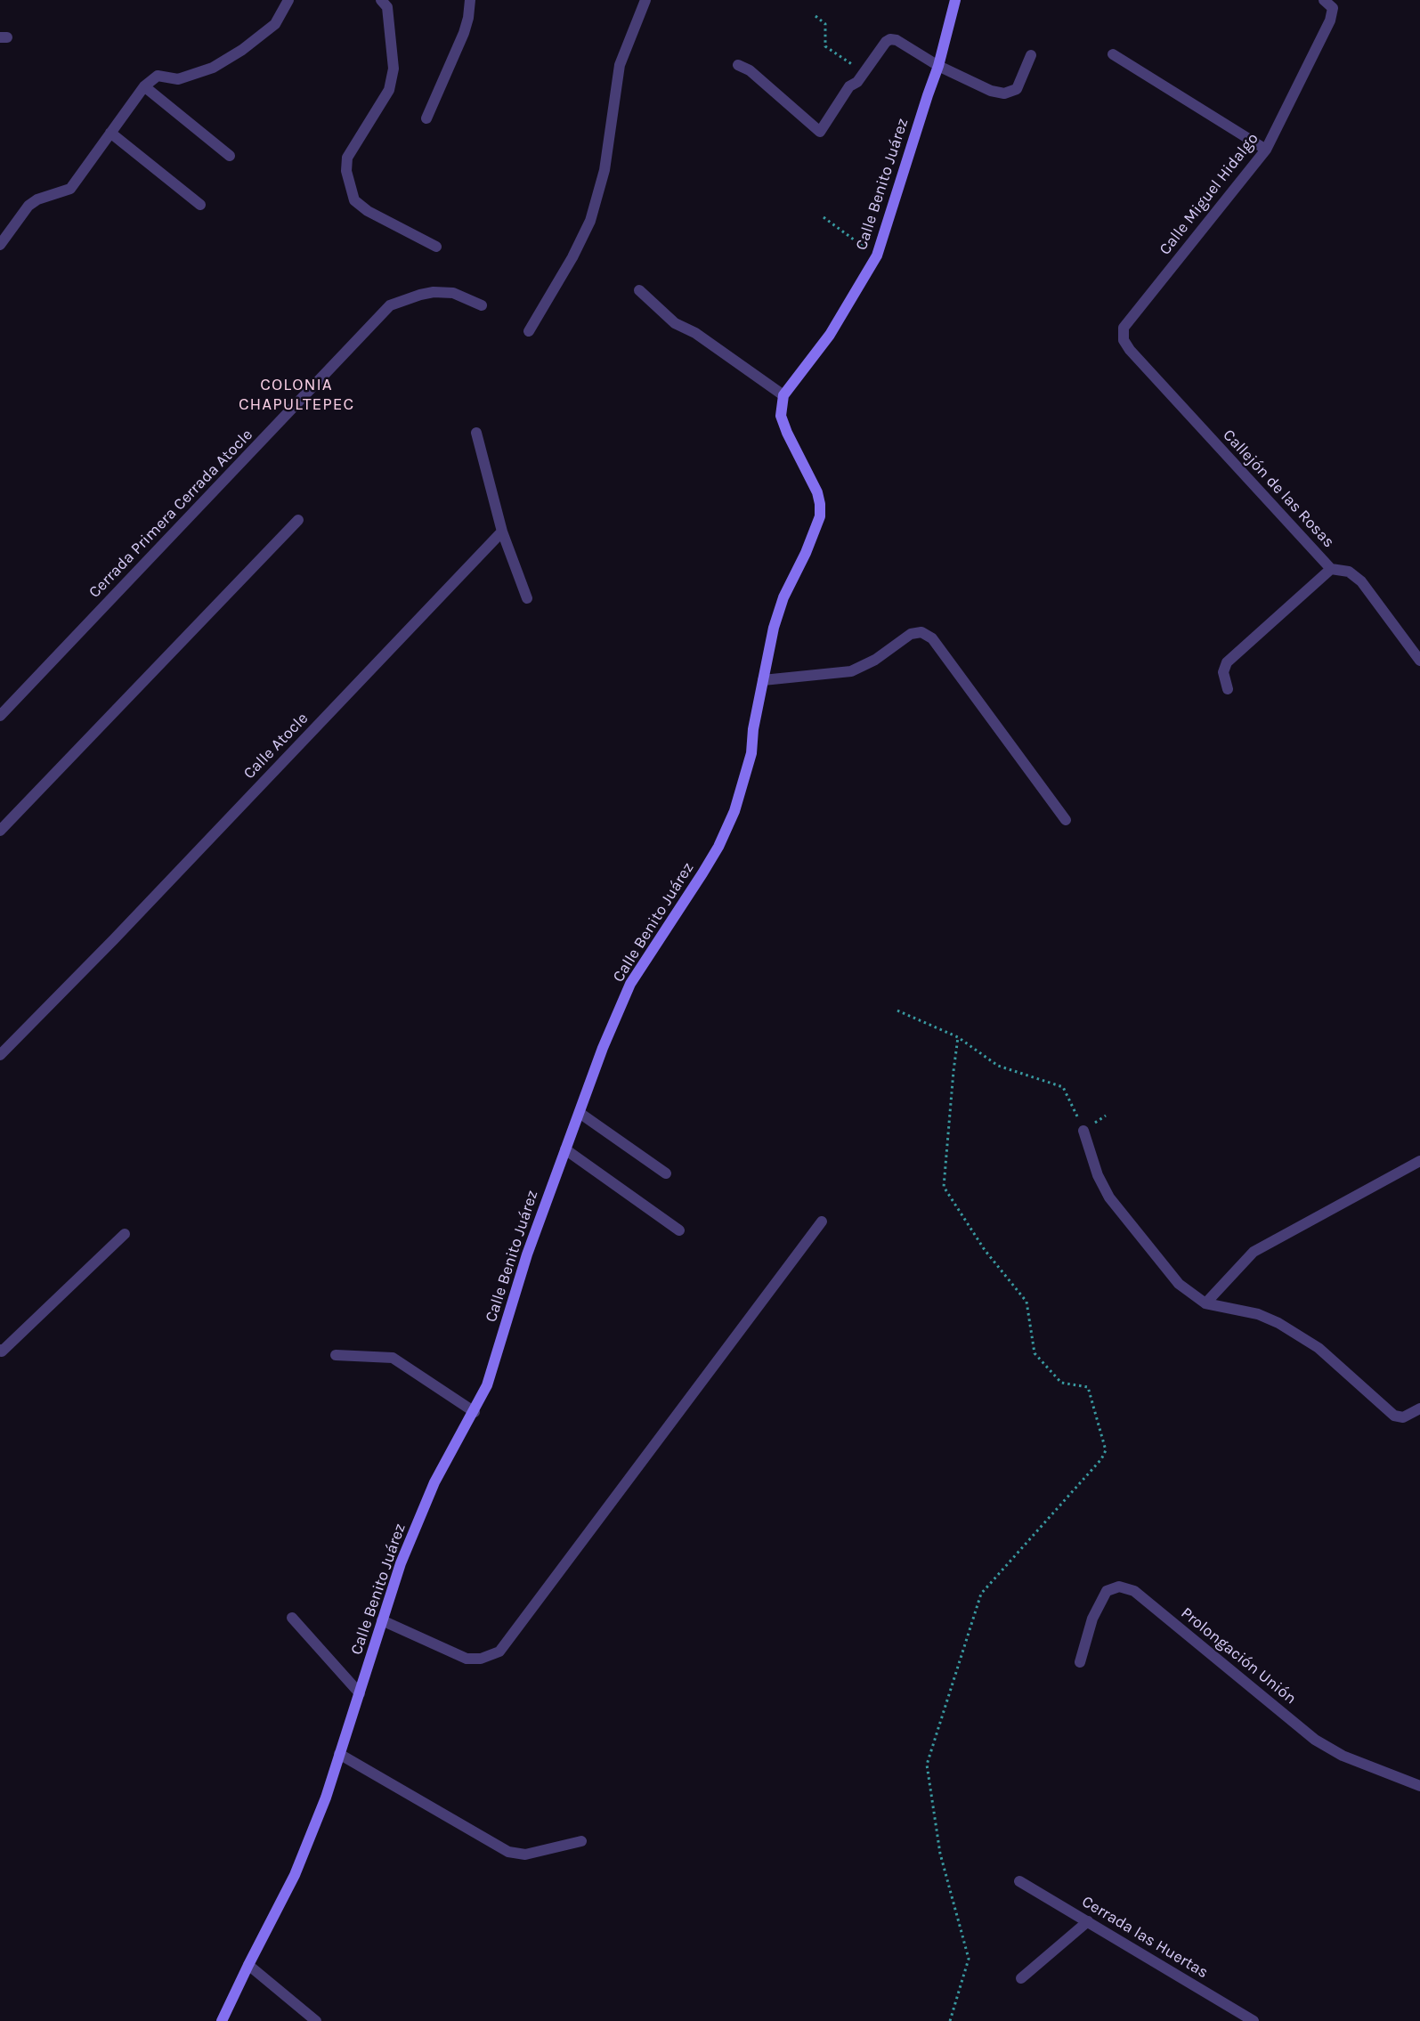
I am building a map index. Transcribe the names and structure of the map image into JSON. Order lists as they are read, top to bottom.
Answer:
{
  "streets": {
    "street": [
      "Calle Benito Juárez",
      "Calle Miguel Hidalgo",
      "Callejón de las Rosas",
      "Cerrada Primera Cerrada Atocle",
      "Calle Atocle",
      "Prolongación Unión",
      "Cerrada las Huertas"
    ]
  },
  "crossings": [
    ["Calle Miguel Hidalgo", "Callejón de las Rosas"]
  ],
  "districts": ["COLONIA CHAPULTEPEC"]
}
